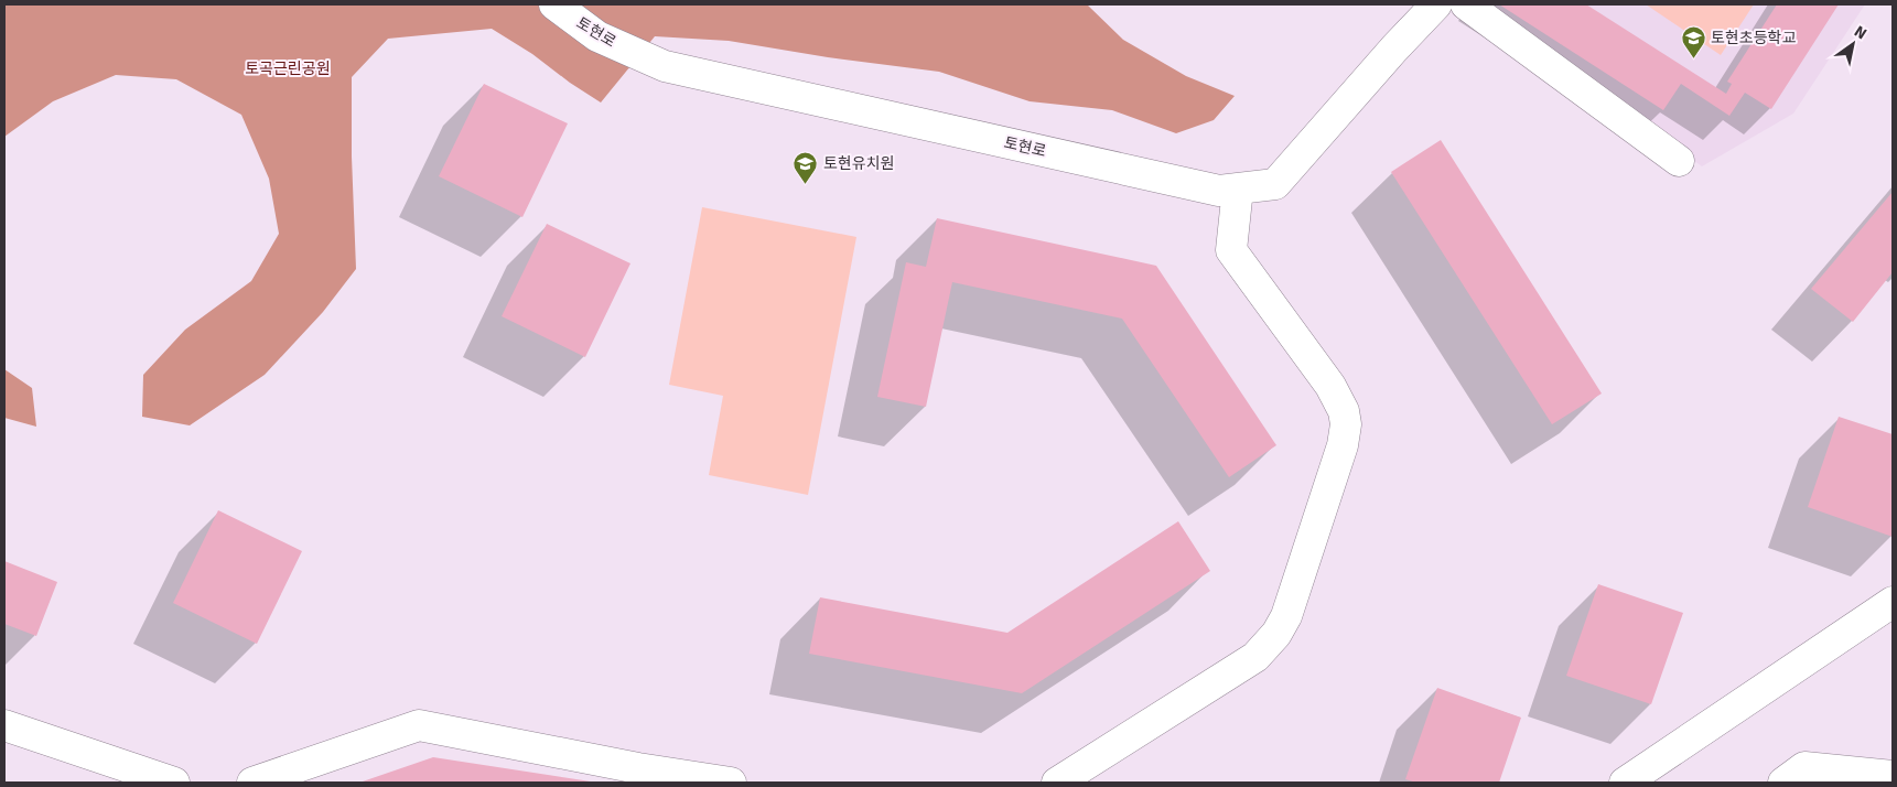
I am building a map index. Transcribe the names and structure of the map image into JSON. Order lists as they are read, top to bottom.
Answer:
{
  "streets": {
    "street": ["토현로"]
  },
  "parks": ["토곡근린공원"],
  "places": {
    "school or university": ["토현초등학교", "토현유치원"]
  },
  "north": "top right"
}
